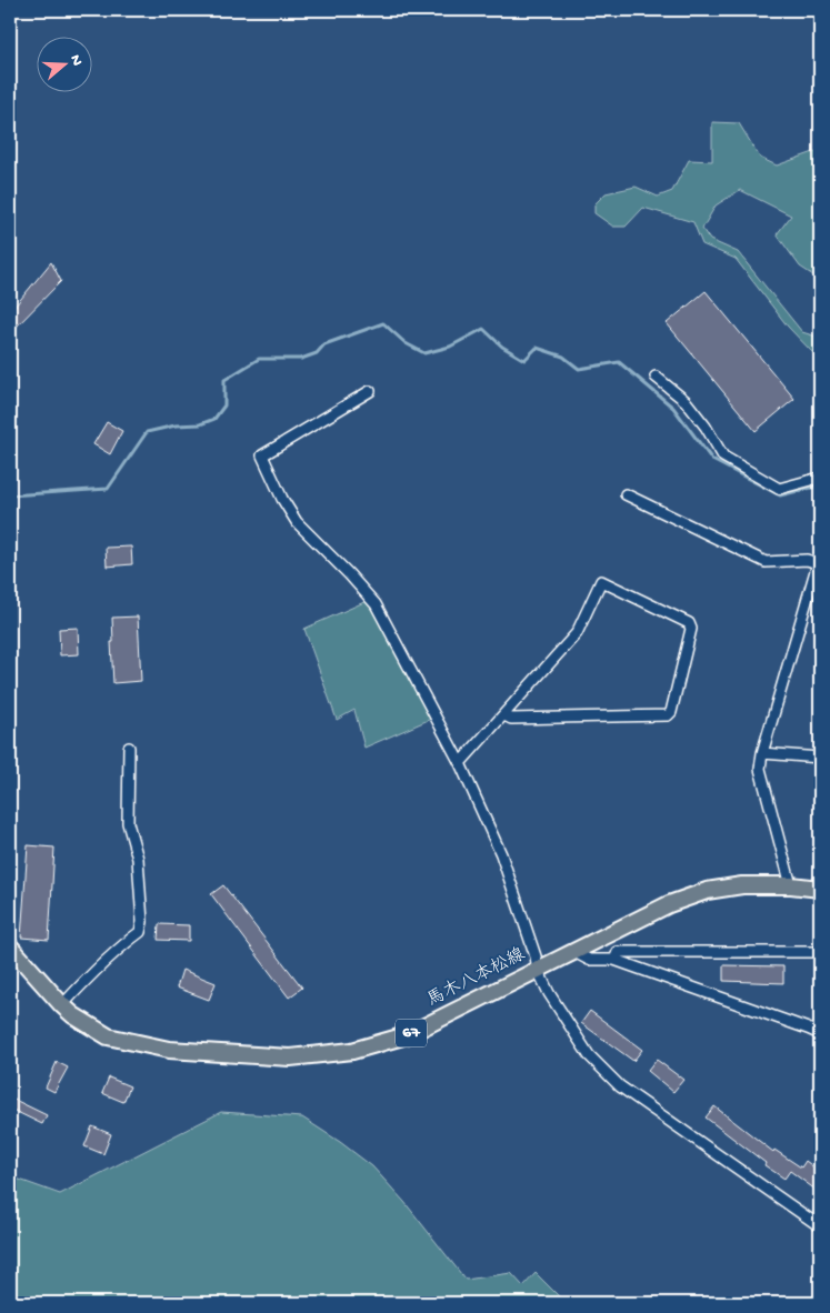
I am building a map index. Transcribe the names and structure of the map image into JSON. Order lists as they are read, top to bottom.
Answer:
{
  "streets": {
    "main road": ["馬木八本松線", "67"]
  },
  "north": "right"
}
